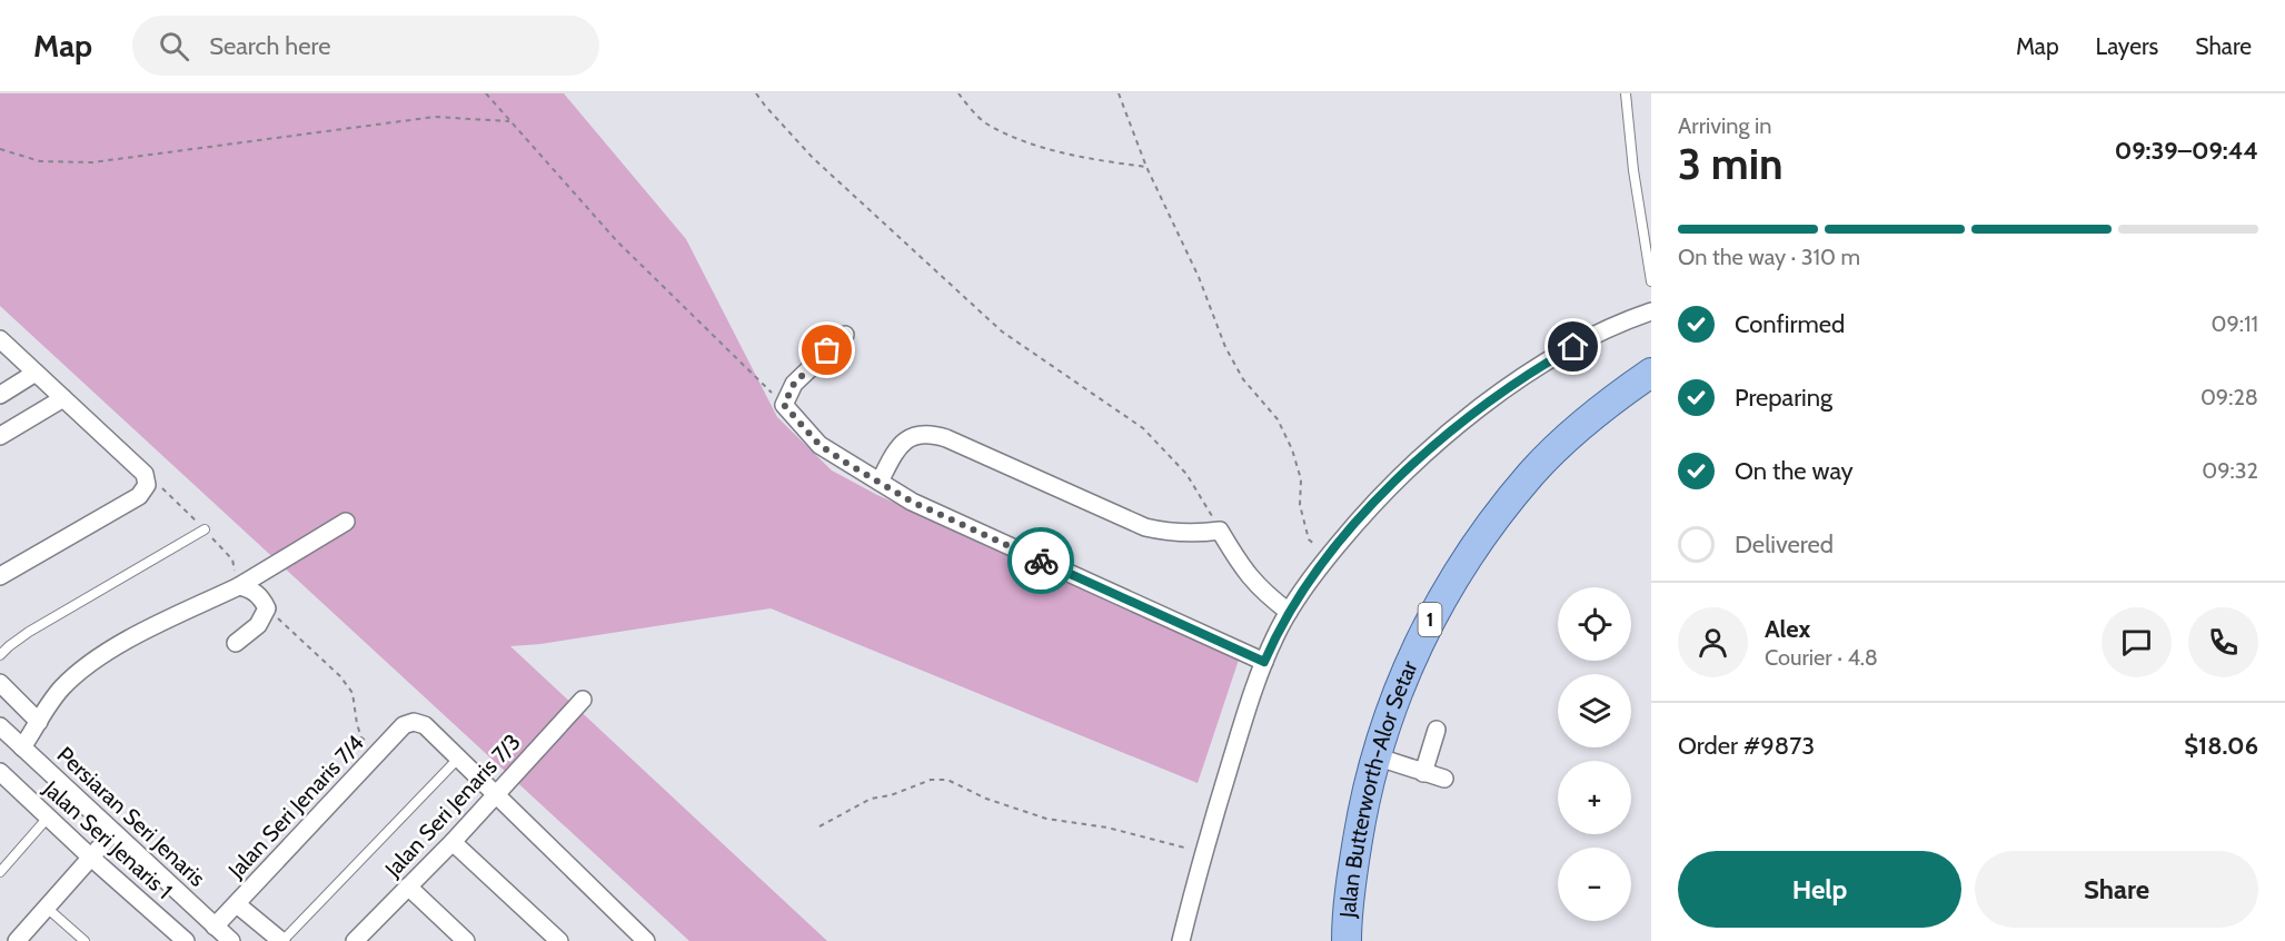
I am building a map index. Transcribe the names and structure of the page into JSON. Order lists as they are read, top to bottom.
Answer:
{
  "streets": {
    "main road": ["1", "Jalan Butterworth-Alor Setar"],
    "street": [
      "Jalan Seri Jenaris 7/3",
      "Jalan Seri Jenaris 7/4",
      "Persiaran Seri Jenaris",
      "Jalan Seri Jenaris 1"
    ]
  },
  "crossings": [
    ["Jalan Seri Jenaris 7/4", "Persiaran Seri Jenaris"]
  ],
  "page": {
    "header": "Map",
    "search": "Search here",
    "nav": ["Map", "Layers", "Share"],
    "heading": ["3 min", "Arriving in", "09:39–09:44"],
    "panel": [
      "Alex",
      "Courier · 4.8",
      "Order #9873",
      "$18.06"
    ],
    "bar": "On the way · 310 m",
    "list": [
      ["Confirmed", "09:11"],
      ["Preparing", "09:28"],
      ["On the way", "09:32"],
      "Delivered"
    ],
    "map_buttons": ["+", "−"],
    "buttons": ["Help", "Share"]
  }
}
